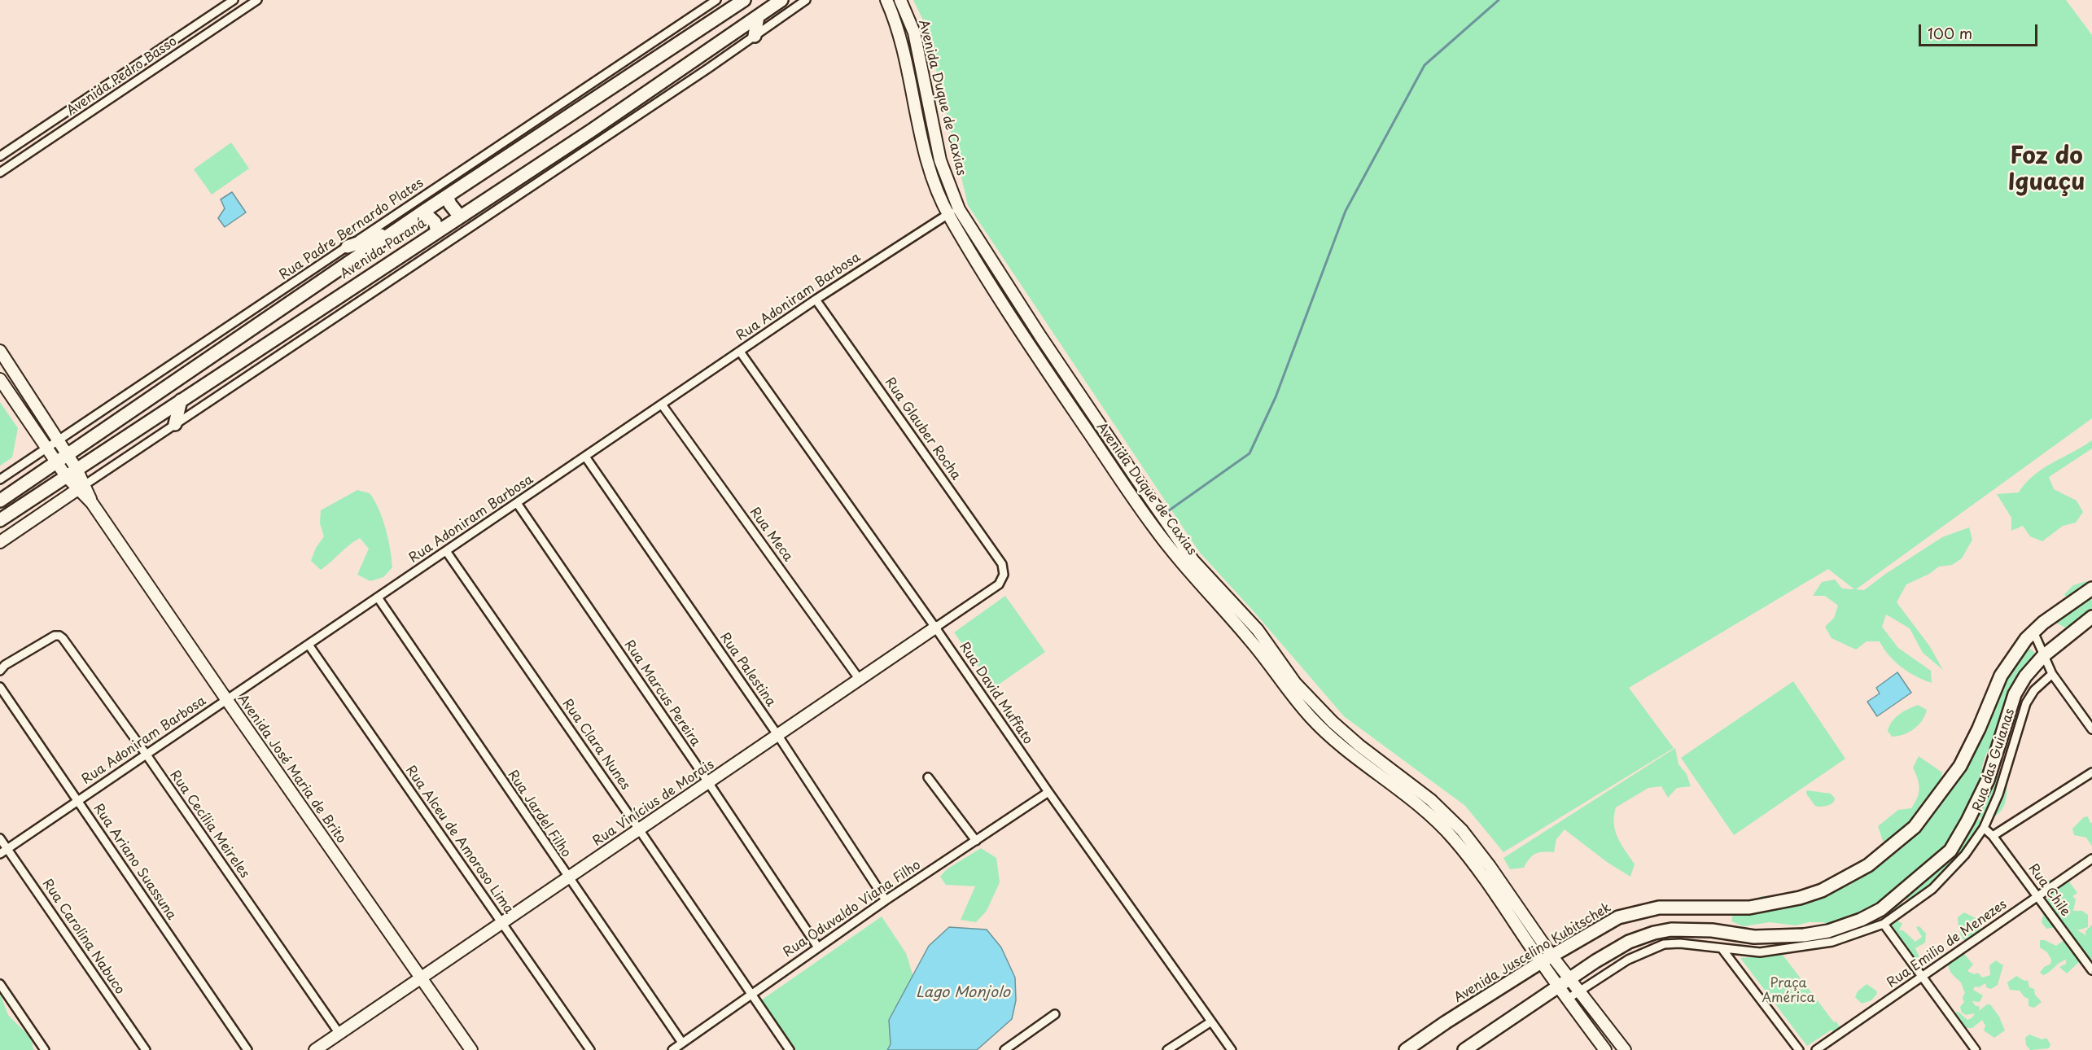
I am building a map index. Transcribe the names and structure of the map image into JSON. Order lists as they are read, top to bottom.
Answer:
{
  "streets": {
    "main road": [
      "Avenida Duque de Caxias",
      "Avenida Paraná",
      "Avenida José Maria de Brito",
      "Rua Vinícius de Morais",
      "Avenida Juscelino Kubitschek"
    ],
    "street": [
      "Avenida Pedro Basso",
      "Rua Padre Bernardo Plates",
      "Rua Adoniram Barbosa",
      "Rua Glauber Rocha",
      "Rua Meca",
      "Rua Palestina",
      "Rua Marcus Pereira",
      "Rua David Muffato",
      "Rua Clara Nunes",
      "Rua das Guianas",
      "Rua Jardel Filho",
      "Rua Cecília Meireles",
      "Rua Alceu de Amoroso Lima",
      "Rua Ariano Suassuna",
      "Rua Chile",
      "Rua Oduvaldo Viana Filho",
      "Rua Carolina Nabuco",
      "Rua Emilio de Menezes"
    ]
  },
  "crossings": [
    ["Avenida Duque de Caxias", "Rua Adoniram Barbosa"],
    ["Avenida Duque de Caxias", "Avenida Juscelino Kubitschek"],
    ["Rua Padre Bernardo Plates", "Avenida José Maria de Brito"],
    ["Avenida Paraná", "Avenida José Maria de Brito"],
    ["Rua Adoniram Barbosa", "Rua Glauber Rocha"],
    ["Rua Adoniram Barbosa", "Rua Meca"],
    ["Rua Adoniram Barbosa", "Rua Palestina"],
    ["Rua Adoniram Barbosa", "Rua Marcus Pereira"],
    ["Rua Adoniram Barbosa", "Rua David Muffato"],
    ["Rua Adoniram Barbosa", "Rua Clara Nunes"],
    ["Rua Adoniram Barbosa", "Avenida José Maria de Brito"],
    ["Rua Adoniram Barbosa", "Rua Jardel Filho"],
    ["Rua Adoniram Barbosa", "Rua Cecília Meireles"],
    ["Rua Adoniram Barbosa", "Rua Alceu de Amoroso Lima"],
    ["Rua Adoniram Barbosa", "Rua Ariano Suassuna"],
    ["Rua Adoniram Barbosa", "Rua Carolina Nabuco"],
    ["Rua Glauber Rocha", "Rua Vinícius de Morais"],
    ["Rua Meca", "Rua Vinícius de Morais"],
    ["Rua Palestina", "Rua Vinícius de Morais"],
    ["Rua Palestina", "Rua Oduvaldo Viana Filho"],
    ["Rua Marcus Pereira", "Rua Vinícius de Morais"],
    ["Rua Marcus Pereira", "Rua Oduvaldo Viana Filho"],
    ["Rua David Muffato", "Rua Vinícius de Morais"],
    ["Rua David Muffato", "Rua Oduvaldo Viana Filho"],
    ["Rua Clara Nunes", "Rua Vinícius de Morais"],
    ["Rua Clara Nunes", "Rua Oduvaldo Viana Filho"],
    ["Rua das Guianas", "Rua Chile"],
    ["Avenida José Maria de Brito", "Rua Vinícius de Morais"],
    ["Rua Vinícius de Morais", "Rua Jardel Filho"],
    ["Rua Vinícius de Morais", "Rua Cecília Meireles"],
    ["Rua Vinícius de Morais", "Rua Alceu de Amoroso Lima"],
    ["Rua Jardel Filho", "Rua Oduvaldo Viana Filho"],
    ["Rua Chile", "Rua Emilio de Menezes"]
  ],
  "districts": ["Foz do Iguaçu"],
  "water": ["Lago Monjolo"],
  "parks": ["Praça América"],
  "scale_bar": "100 m"
}
